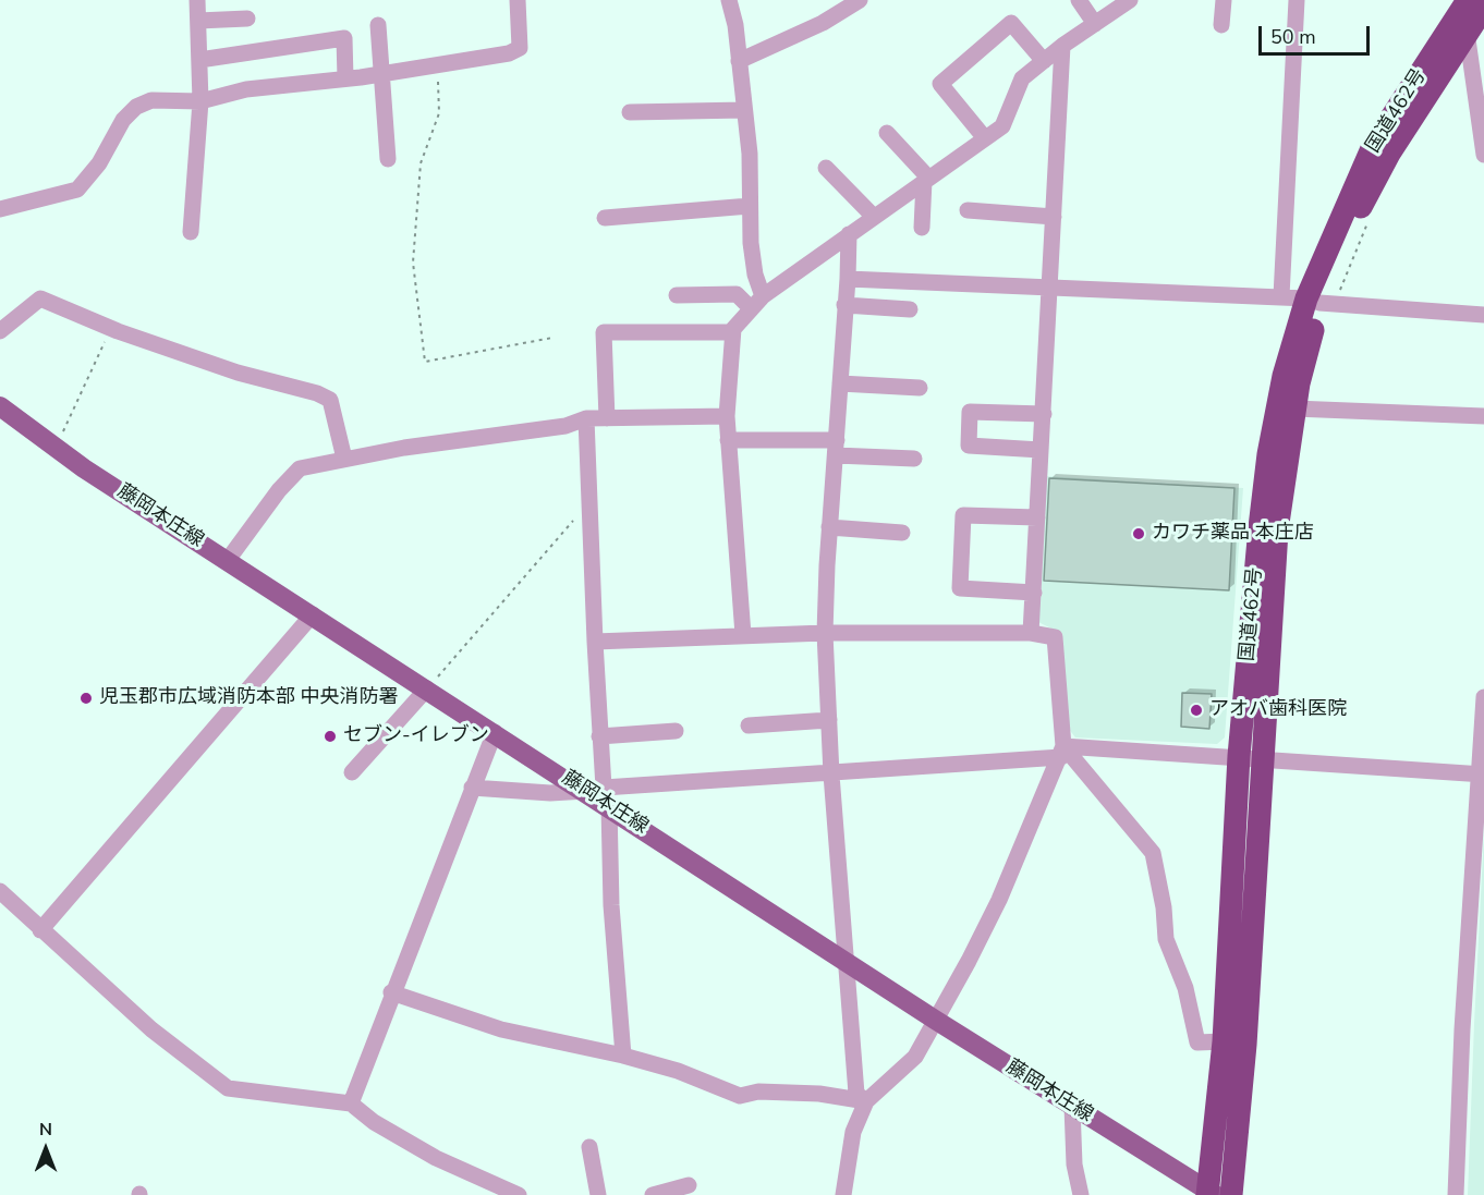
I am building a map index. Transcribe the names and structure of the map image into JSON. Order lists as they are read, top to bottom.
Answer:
{
  "streets": {
    "highway": ["国道462号"],
    "main road": ["藤岡本庄線"]
  },
  "crossings": [
    ["国道462号", "藤岡本庄線"]
  ],
  "places": [
    "カワチ薬品 本庄店",
    "児玉郡市広域消防本部 中央消防署",
    "アオバ歯科医院",
    "セブン-イレブン"
  ],
  "scale_bar": "50 m",
  "north": "top"
}
